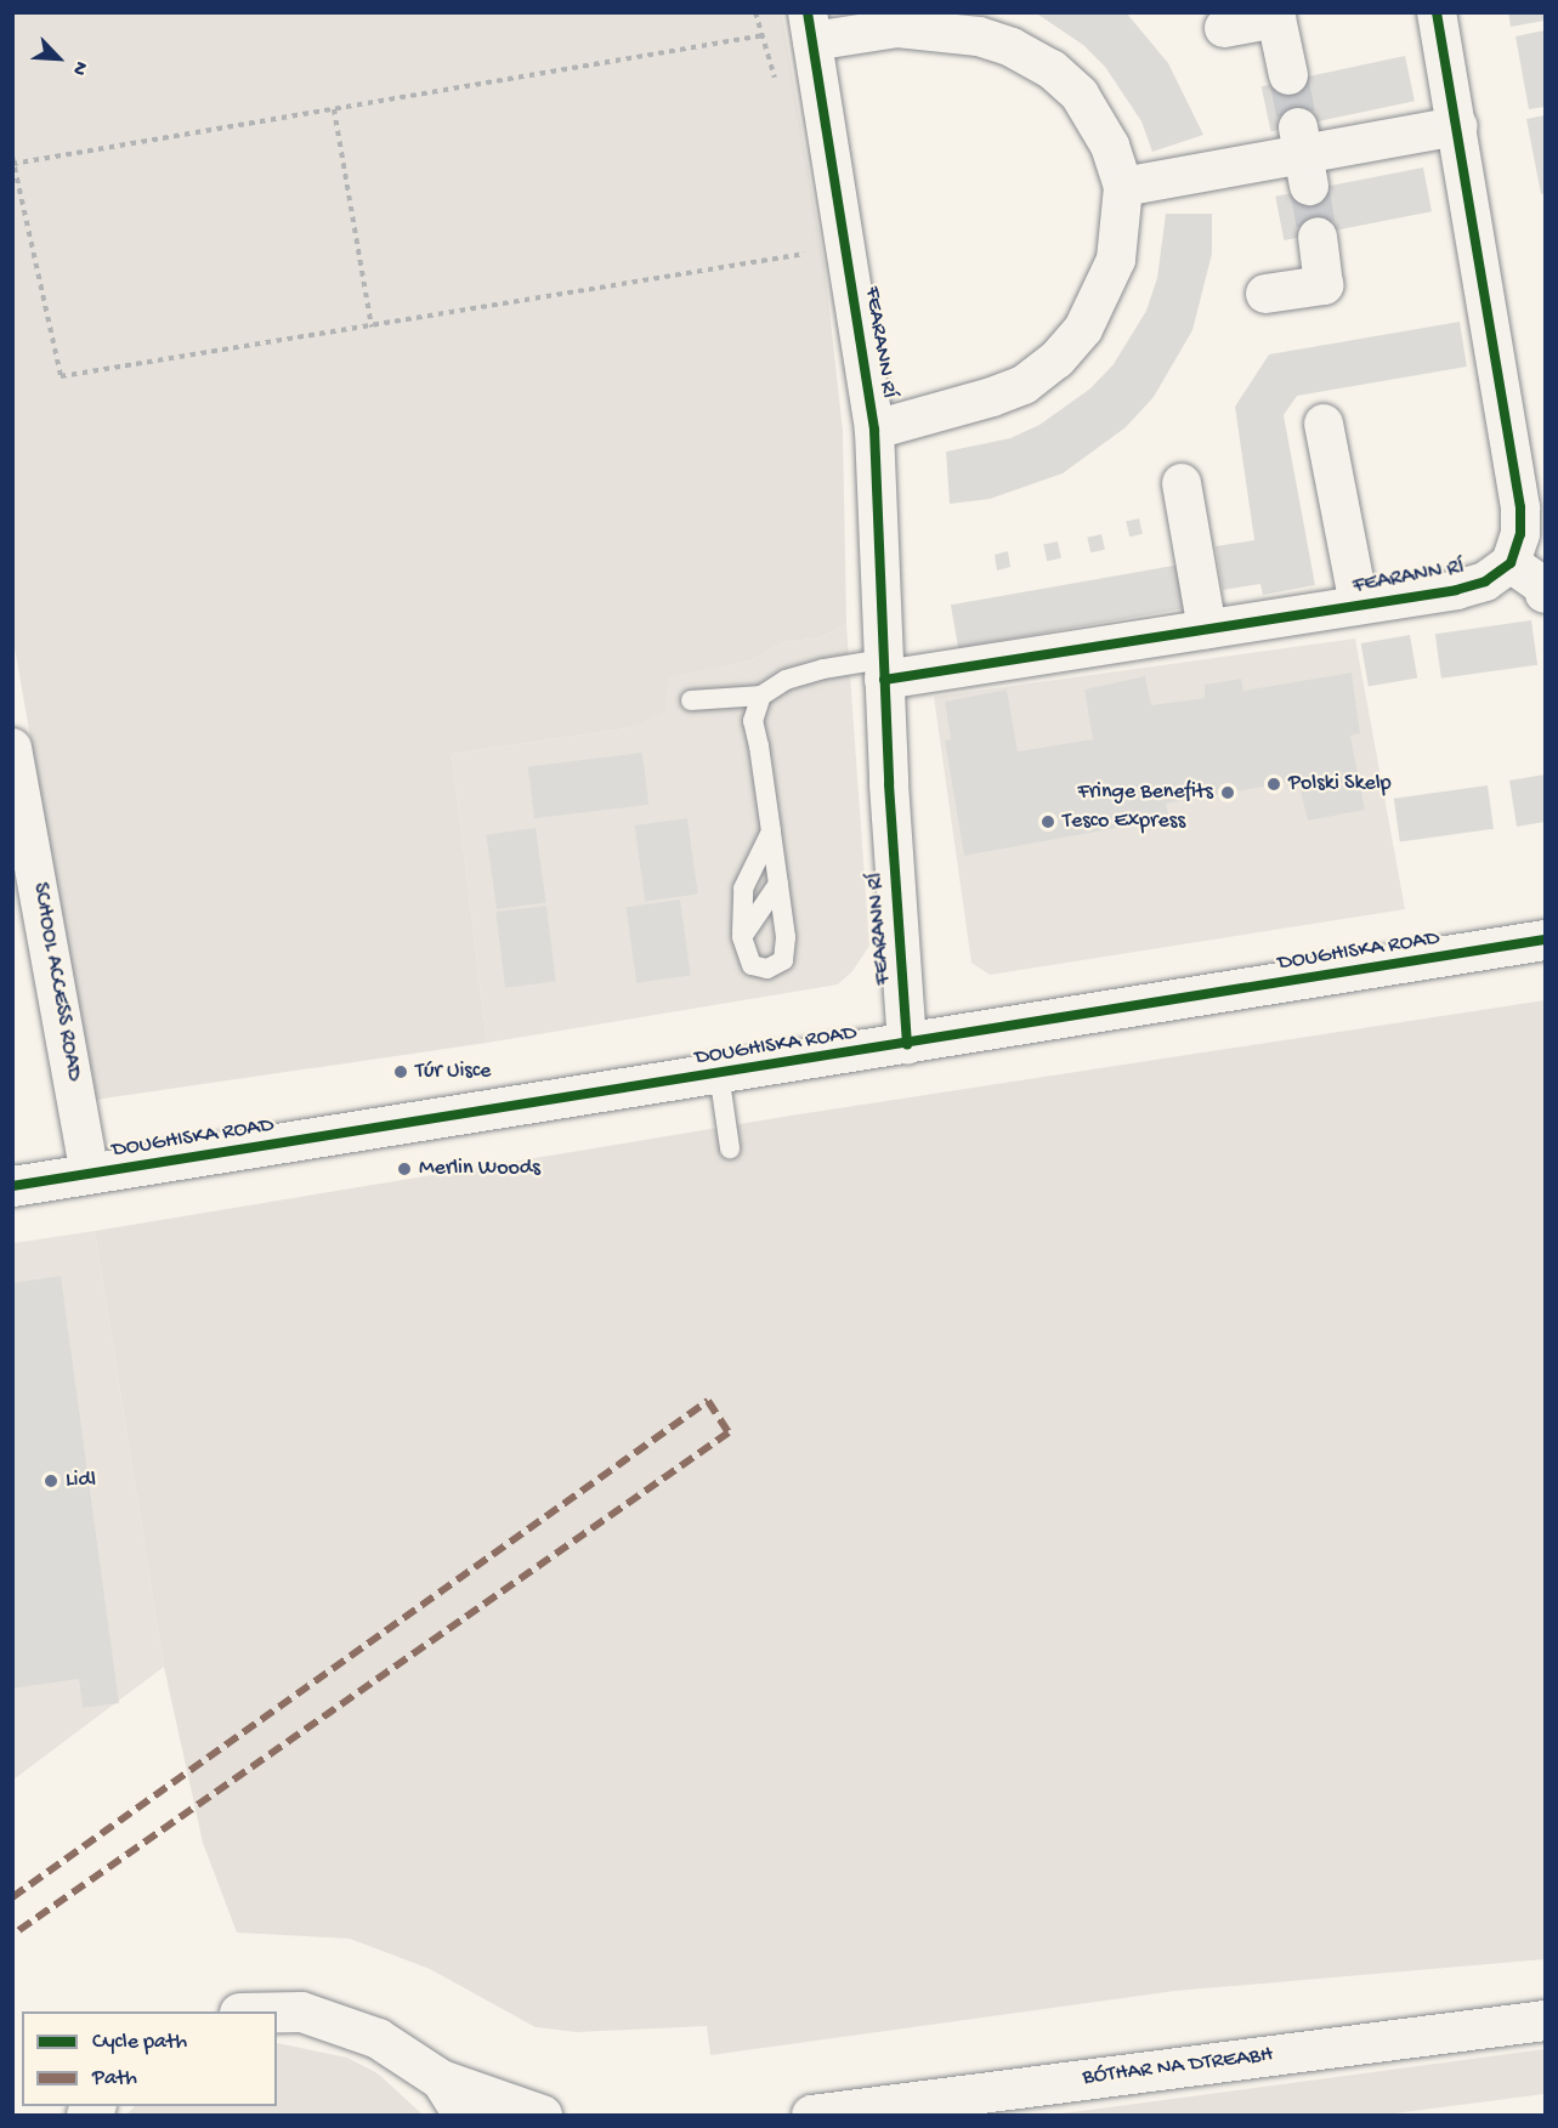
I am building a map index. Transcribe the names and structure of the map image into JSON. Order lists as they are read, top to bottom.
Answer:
{
  "streets": {
    "main road": ["DOUGHISKA ROAD", "BÓTHAR NA DTREABH"],
    "street": ["FEARANN RÍ", "SCHOOL ACCESS ROAD"]
  },
  "crossings": [
    ["FEARANN RÍ", "DOUGHISKA ROAD"],
    ["DOUGHISKA ROAD", "SCHOOL ACCESS ROAD"]
  ],
  "places": [
    "Polski Skelp",
    "Fringe Benefits",
    "Tesco Express",
    "Túr Uisce",
    "Merlin Woods",
    "Lidl"
  ],
  "legend": ["Cycle path", "Path"],
  "north": "bottom right"
}
